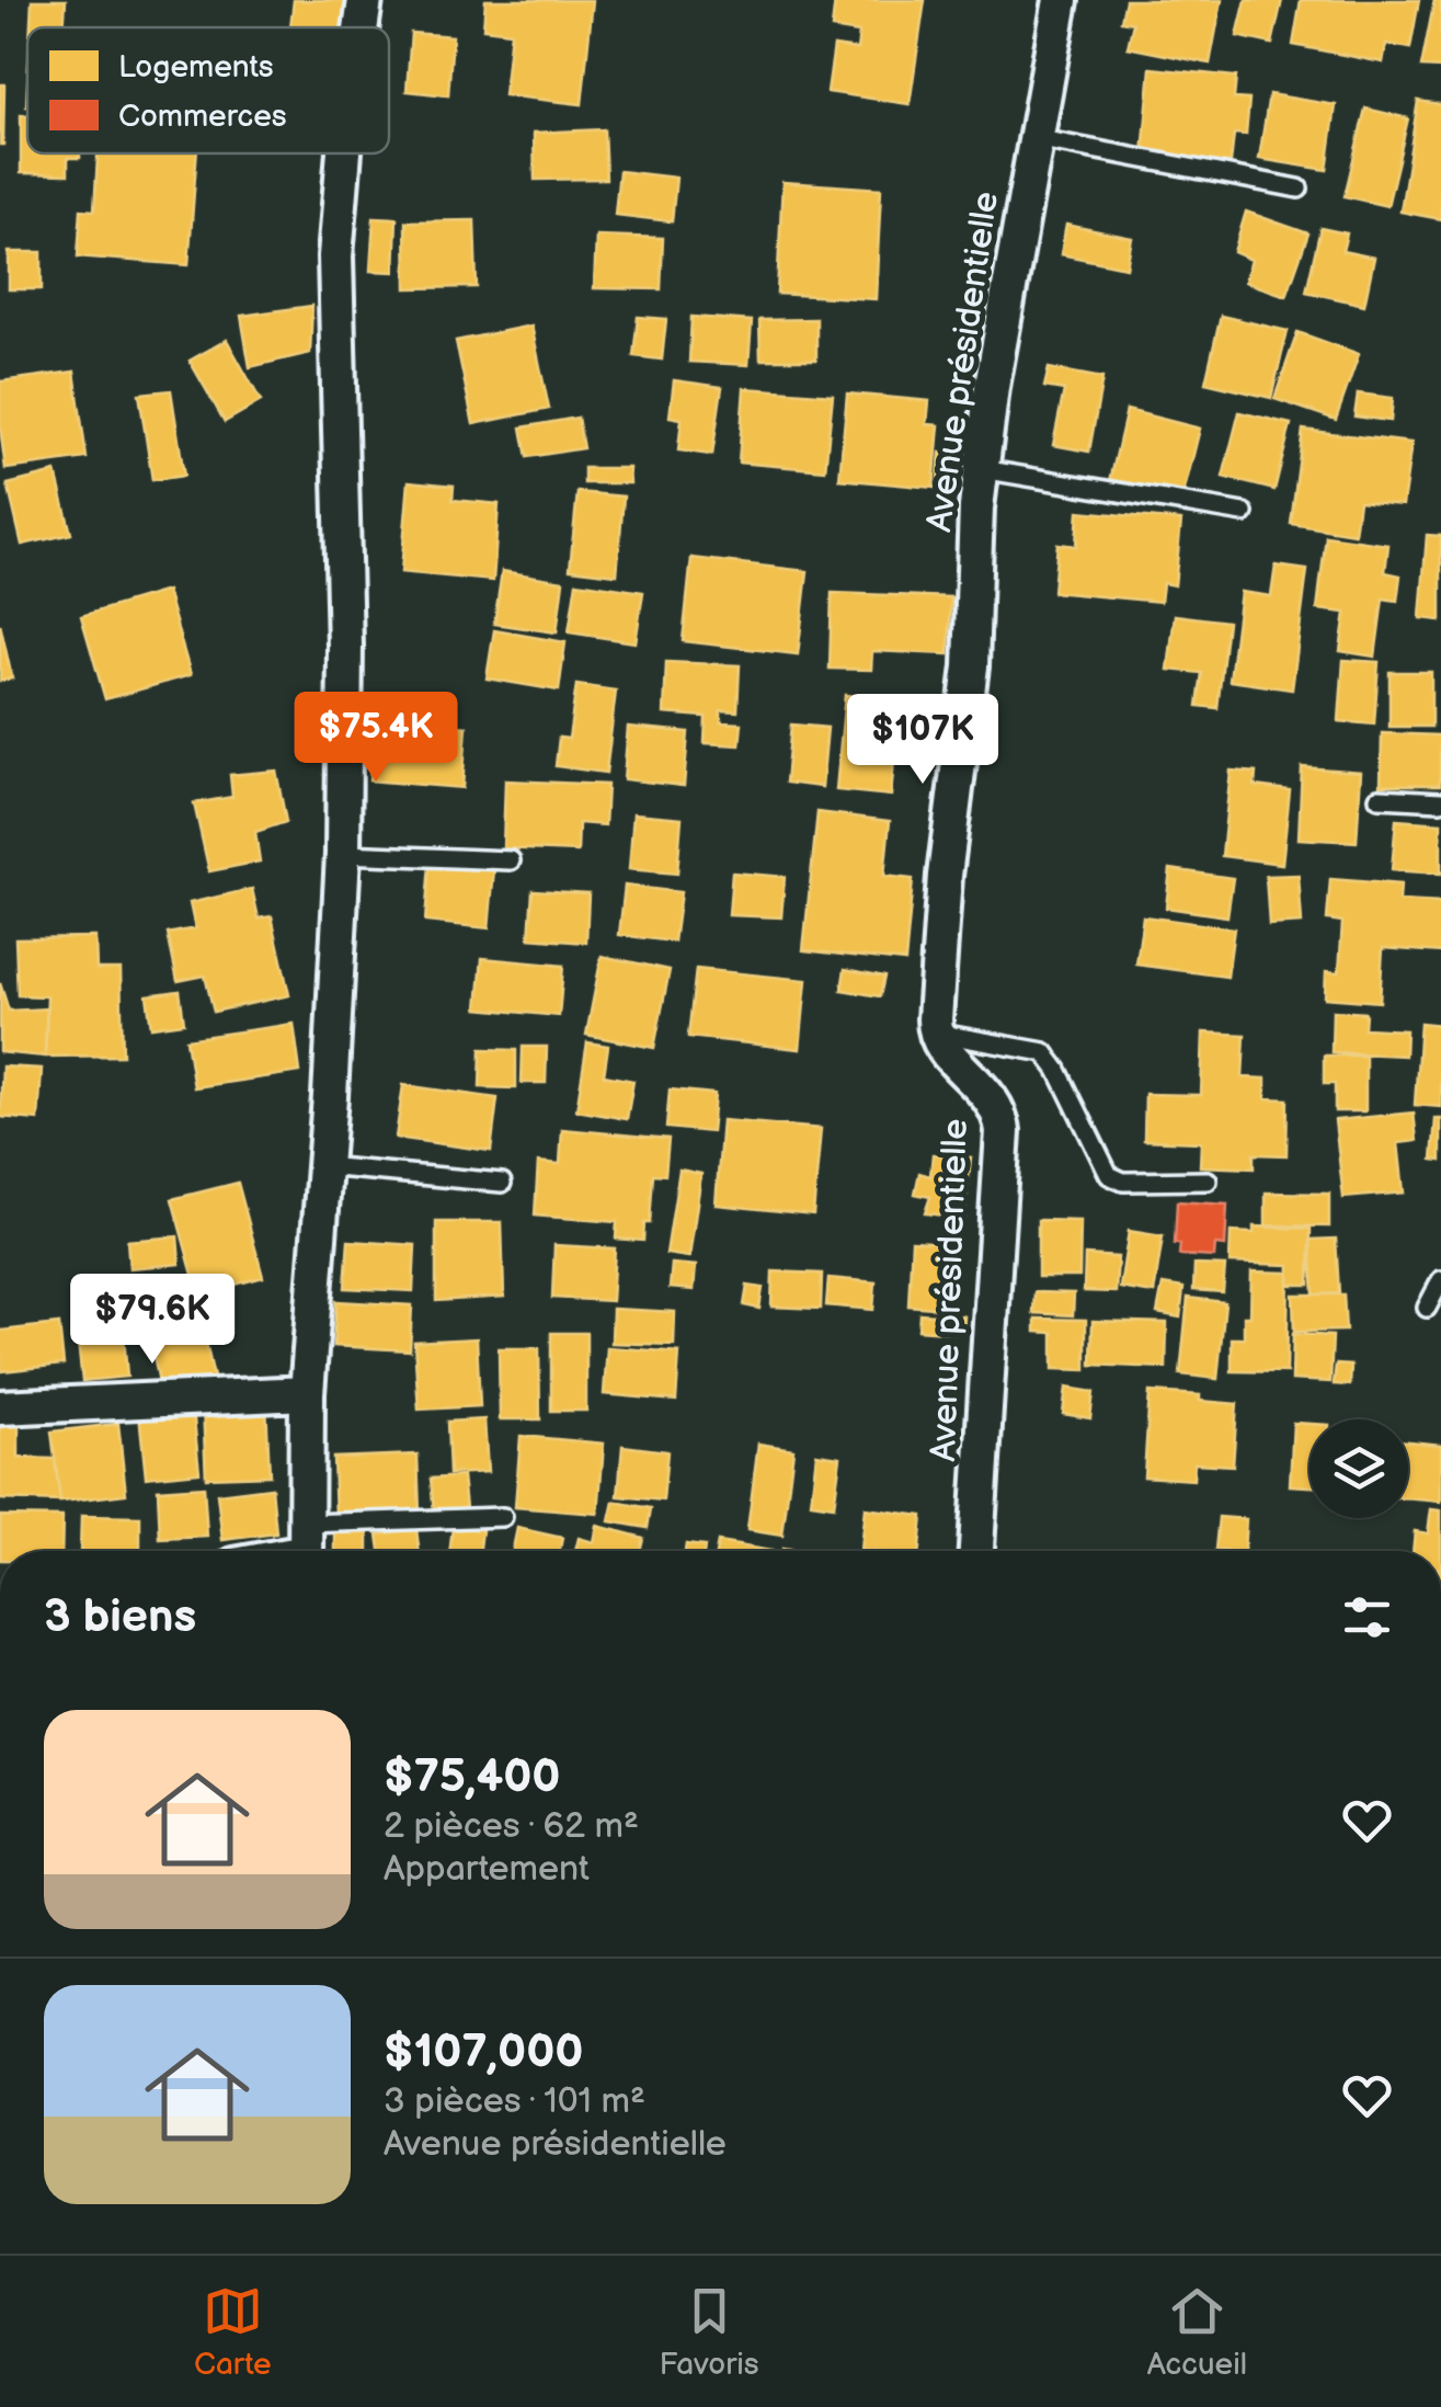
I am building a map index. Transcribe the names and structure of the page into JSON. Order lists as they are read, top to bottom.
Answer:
{
  "streets": {
    "street": ["Avenue présidentielle"]
  },
  "legend": ["Logements", "Commerces"],
  "page": {
    "price": ["$75.4K", "$107K", "$79.6K"],
    "heading": "3 biens",
    "list": [
      {
        "name": "$75,400",
        "note": "2 pièces · 62 m² · Appartement"
      },
      {
        "name": "$107,000",
        "note": "3 pièces · 101 m² · Avenue présidentielle"
      }
    ],
    "tabs": ["Carte", "Favoris", "Accueil"]
  }
}
